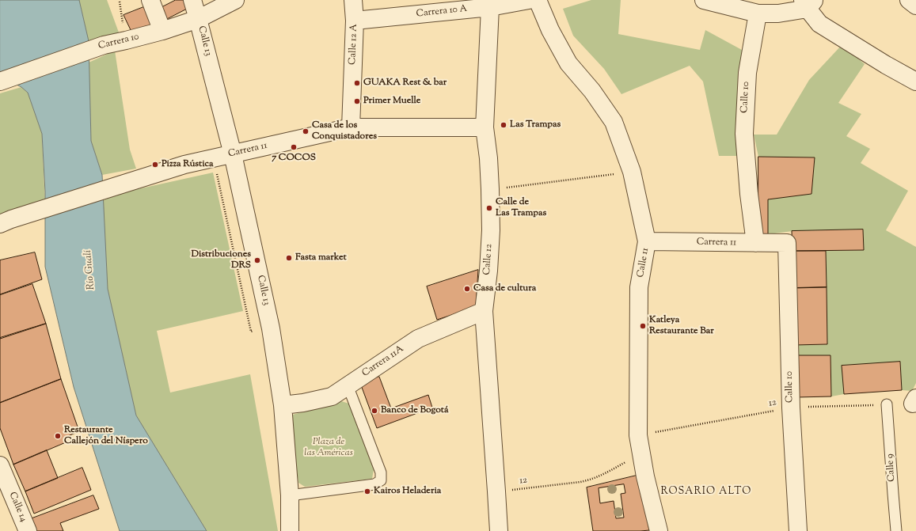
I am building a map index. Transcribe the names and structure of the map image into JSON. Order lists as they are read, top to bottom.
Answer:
{
  "streets": {
    "street": [
      "Carrera 10 A",
      "Calle 13",
      "Carrera 10",
      "Calle 12 A",
      "Calle 10",
      "Carrera 11",
      "Calle 12",
      "Calle 11",
      "Carrera 11A",
      "Calle 14"
    ],
    "lane": ["Calle 9"],
    "path": ["12"]
  },
  "crossings": [
    ["Carrera 10 A", "Calle 12 A"],
    ["Carrera 10 A", "Calle 12"],
    ["Calle 13", "Carrera 10"],
    ["Calle 13", "Carrera 11"],
    ["Calle 13", "Carrera 11A"],
    ["Calle 12 A", "Carrera 11"],
    ["Calle 10", "Carrera 11"],
    ["Calle 10", "12"],
    ["Carrera 11", "Calle 12"],
    ["Carrera 11", "Calle 11"],
    ["Calle 12", "Carrera 11A"],
    ["Calle 12", "12"],
    ["Calle 11", "12"],
    ["12", "Calle 9"]
  ],
  "districts": ["ROSARIO ALTO"],
  "water": ["Río Gualí"],
  "parks": ["Plaza de las Américas"],
  "places": [
    "GUAKA Rest & bar",
    "Primer Muelle",
    "Las Trampas",
    "Casa de los Conquistadores",
    "7 COCOS",
    "Pizza Rústica",
    "Calle de Las Trampas",
    "Fasta market",
    "Distribuciones DRS",
    "Casa de cultura",
    "Katleya Restaurante Bar",
    "Banco de Bogotá",
    "Restaurante Callejón del Níspero",
    "Kairos Heladeria"
  ]
}
